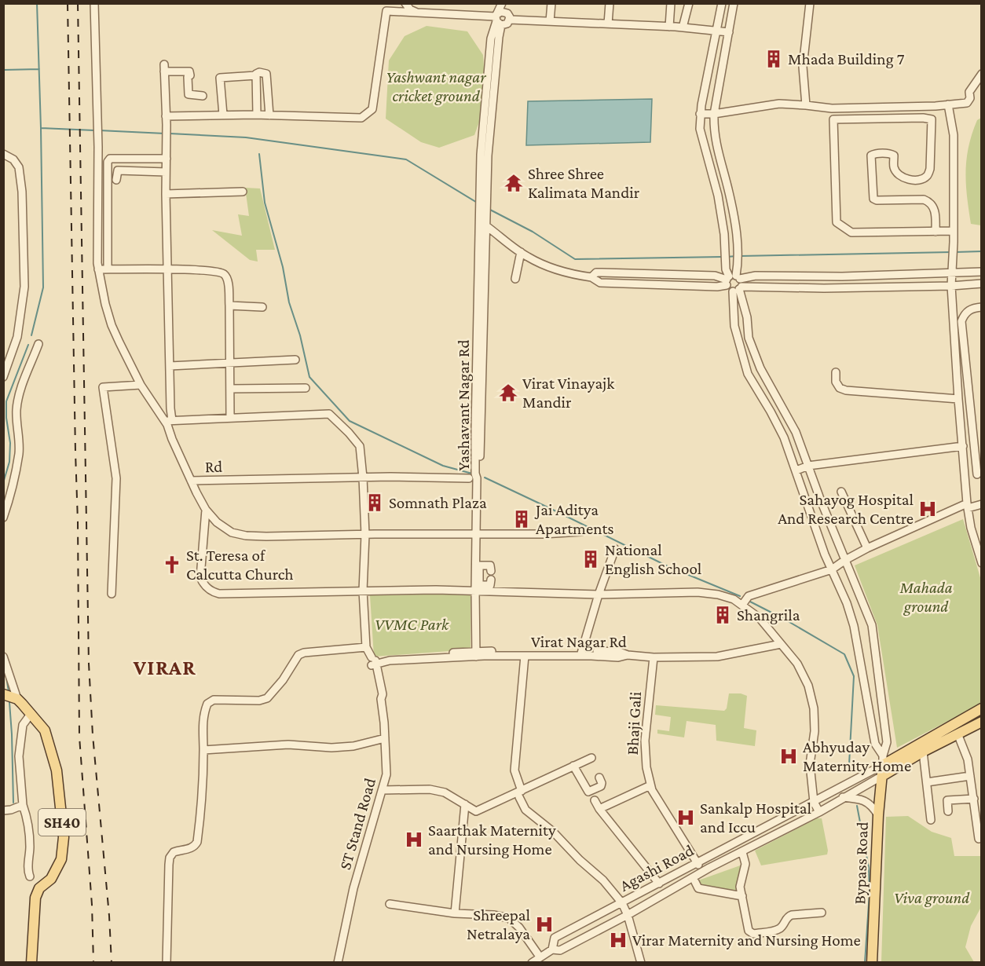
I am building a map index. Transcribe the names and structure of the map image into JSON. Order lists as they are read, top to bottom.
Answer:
{
  "streets": {
    "main road": ["SH40", "Bypass Road"],
    "street": [
      "Yashavant Nagar Rd",
      "Rd",
      "Virat Nagar Rd",
      "Bhaji Gali",
      "ST Stand Road",
      "Agashi Road"
    ]
  },
  "crossings": [
    ["Yashavant Nagar Rd", "Rd"],
    ["Yashavant Nagar Rd", "Virat Nagar Rd"],
    ["Virat Nagar Rd", "Bhaji Gali"],
    ["Virat Nagar Rd", "ST Stand Road"],
    ["Bhaji Gali", "Agashi Road"],
    ["Bypass Road", "Agashi Road"]
  ],
  "districts": ["VIRAR"],
  "parks": [
    "Yashwant nagar cricket ground",
    "Mahada ground",
    "VVMC Park",
    "Viva ground"
  ],
  "places": {
    "building": [
      "Mhada Building 7",
      "Somnath Plaza",
      "Jai Aditya Apartments",
      "National English School",
      "Shangrila"
    ],
    "temple": ["Shree Shree Kalimata Mandir", "Virat Vinayajk Mandir"],
    "hospital": [
      "Sahayog Hospital And Research Centre",
      "Abhyuday Maternity Home",
      "Sankalp Hospital and Iccu",
      "Saarthak Maternity and Nursing Home",
      "Shreepal Netralaya",
      "Virar Maternity and Nursing Home"
    ],
    "church": ["St. Teresa of Calcutta Church"]
  }
}
